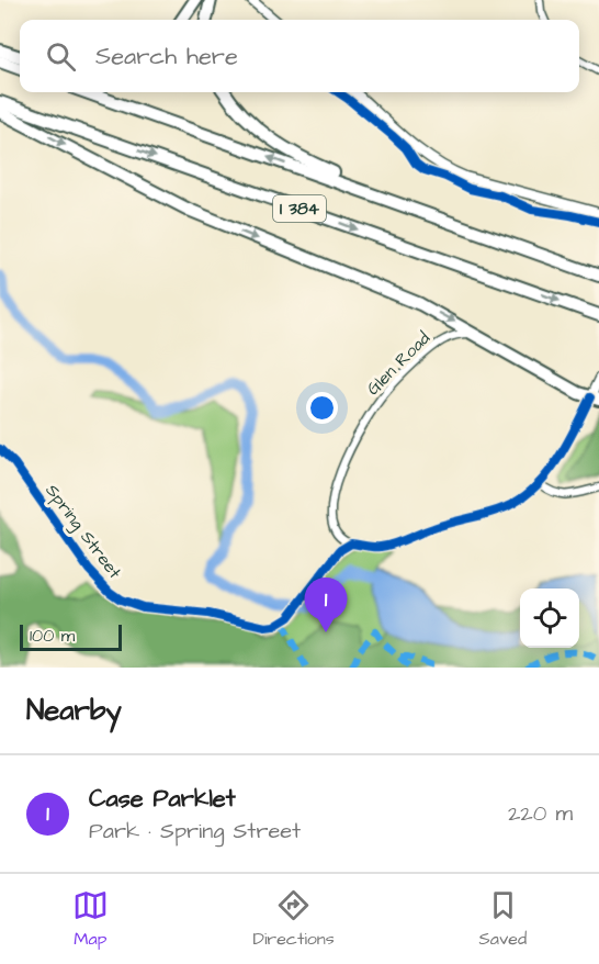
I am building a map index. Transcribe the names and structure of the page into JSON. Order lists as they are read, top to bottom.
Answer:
{
  "streets": {
    "highway": ["I 384"],
    "street": ["Glen Road", "Spring Street"]
  },
  "crossings": [
    ["Glen Road", "Spring Street"]
  ],
  "scale_bar": "100 m",
  "page": {
    "search": "Search here",
    "pins": "1",
    "scale": "100 m",
    "heading": "Nearby",
    "list": [
      {
        "mark": "1",
        "name": "Case Parklet",
        "note": "Park · Spring Street",
        "value": "220 m"
      }
    ],
    "nav": ["Map", "Directions", "Saved"]
  }
}
